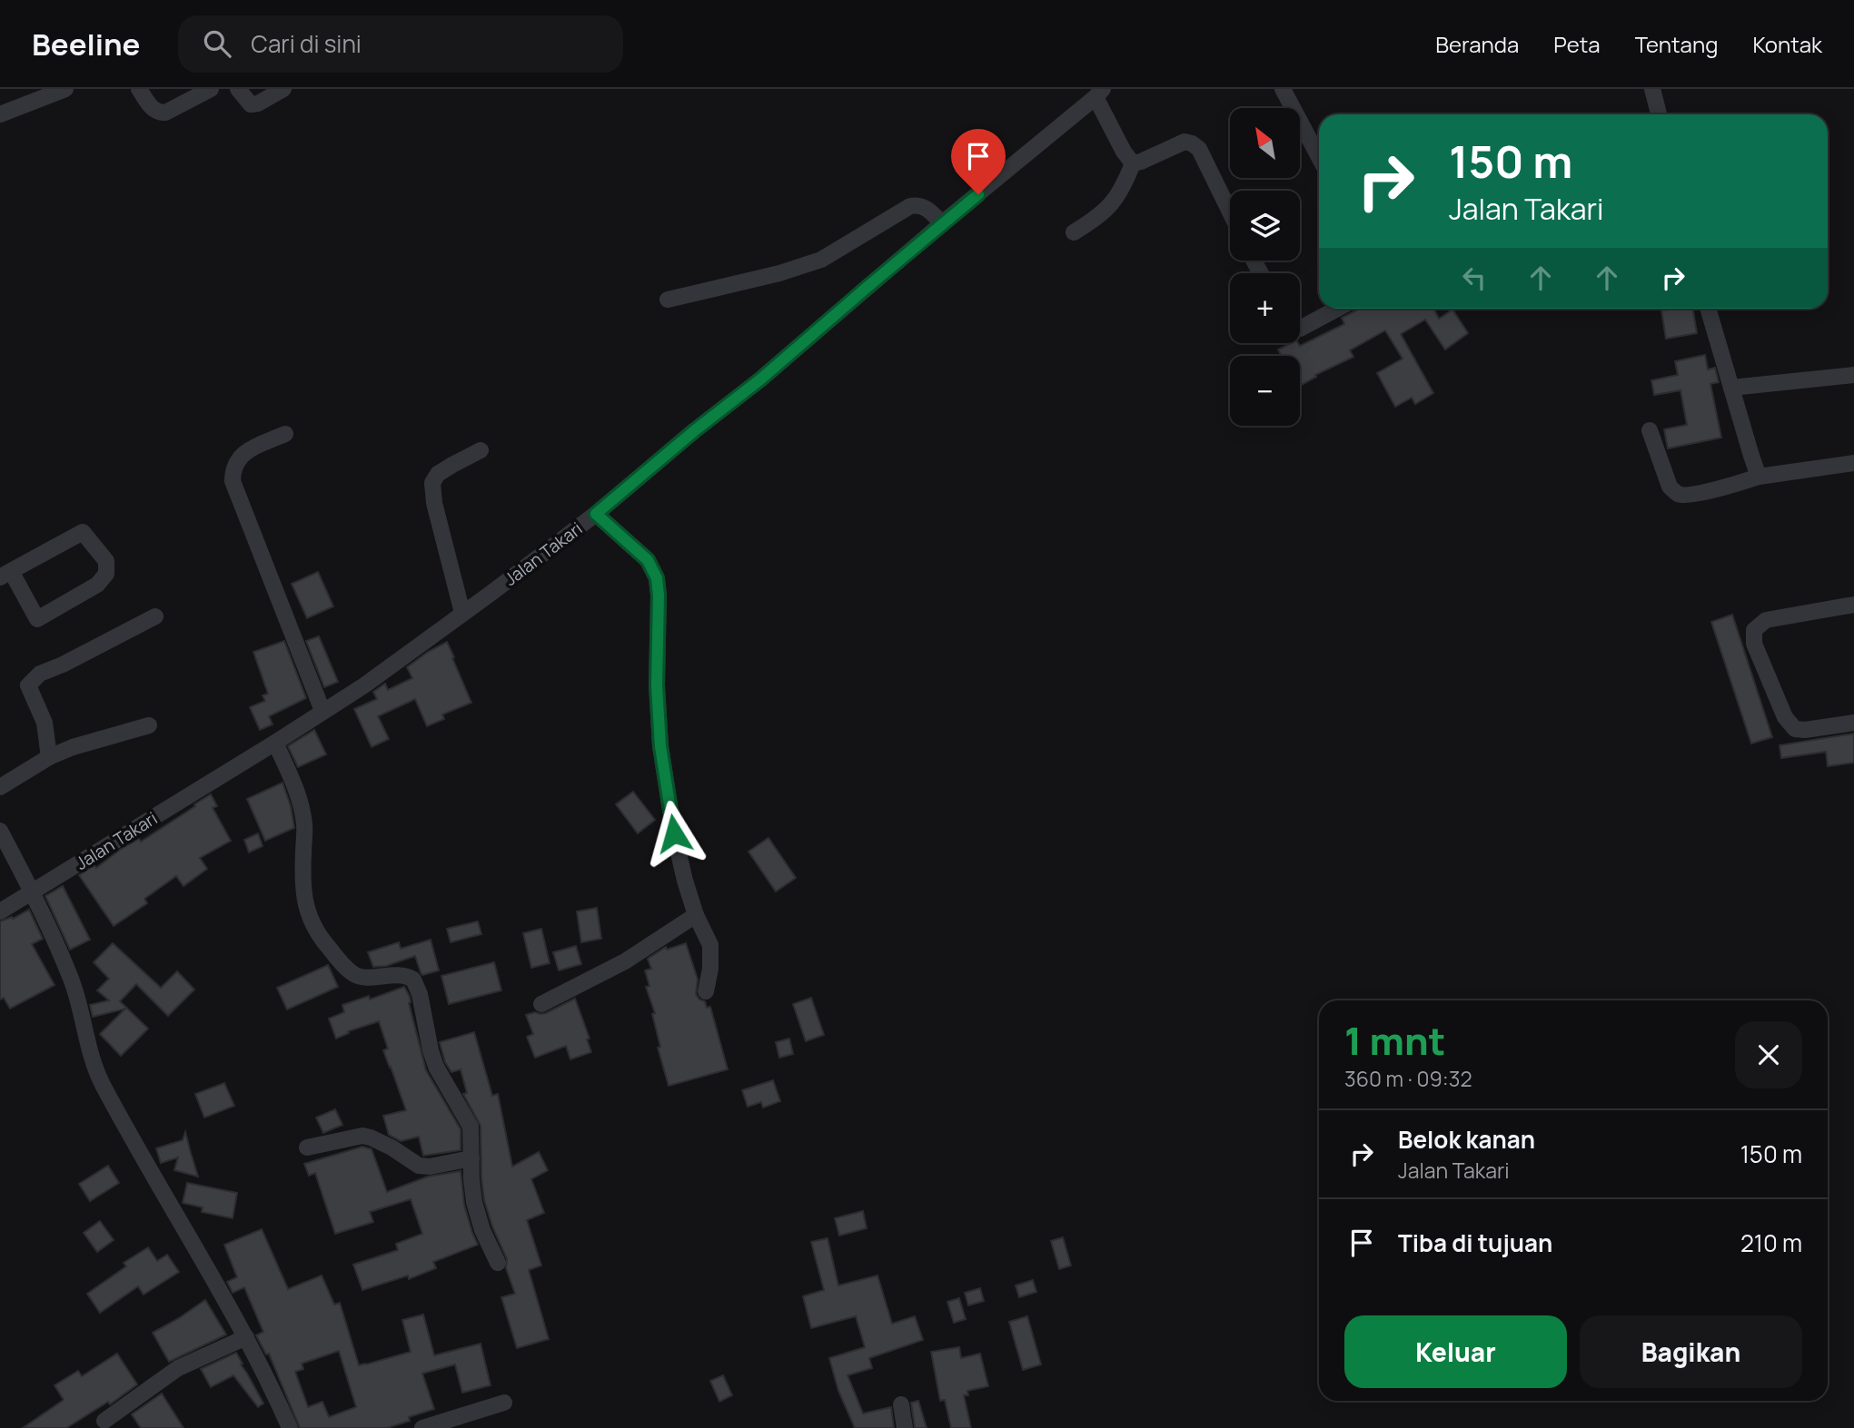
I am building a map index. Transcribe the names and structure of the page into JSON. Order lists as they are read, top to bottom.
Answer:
{
  "streets": {
    "street": ["Jalan Takari"]
  },
  "north": "top left",
  "page": {
    "header": "Beeline",
    "search": "Cari di sini",
    "nav": [
      "Beranda",
      "Peta",
      "Tentang",
      "Kontak"
    ],
    "map_buttons": ["+", "−"],
    "turn": ["150 m", "Jalan Takari"],
    "heading": ["1 mnt", "360 m · 09:32"],
    "list": [
      {
        "name": "Belok kanan",
        "note": "Jalan Takari",
        "value": "150 m"
      },
      {
        "name": "Tiba di tujuan",
        "value": "210 m"
      }
    ],
    "buttons": ["Keluar", "Bagikan"]
  }
}
